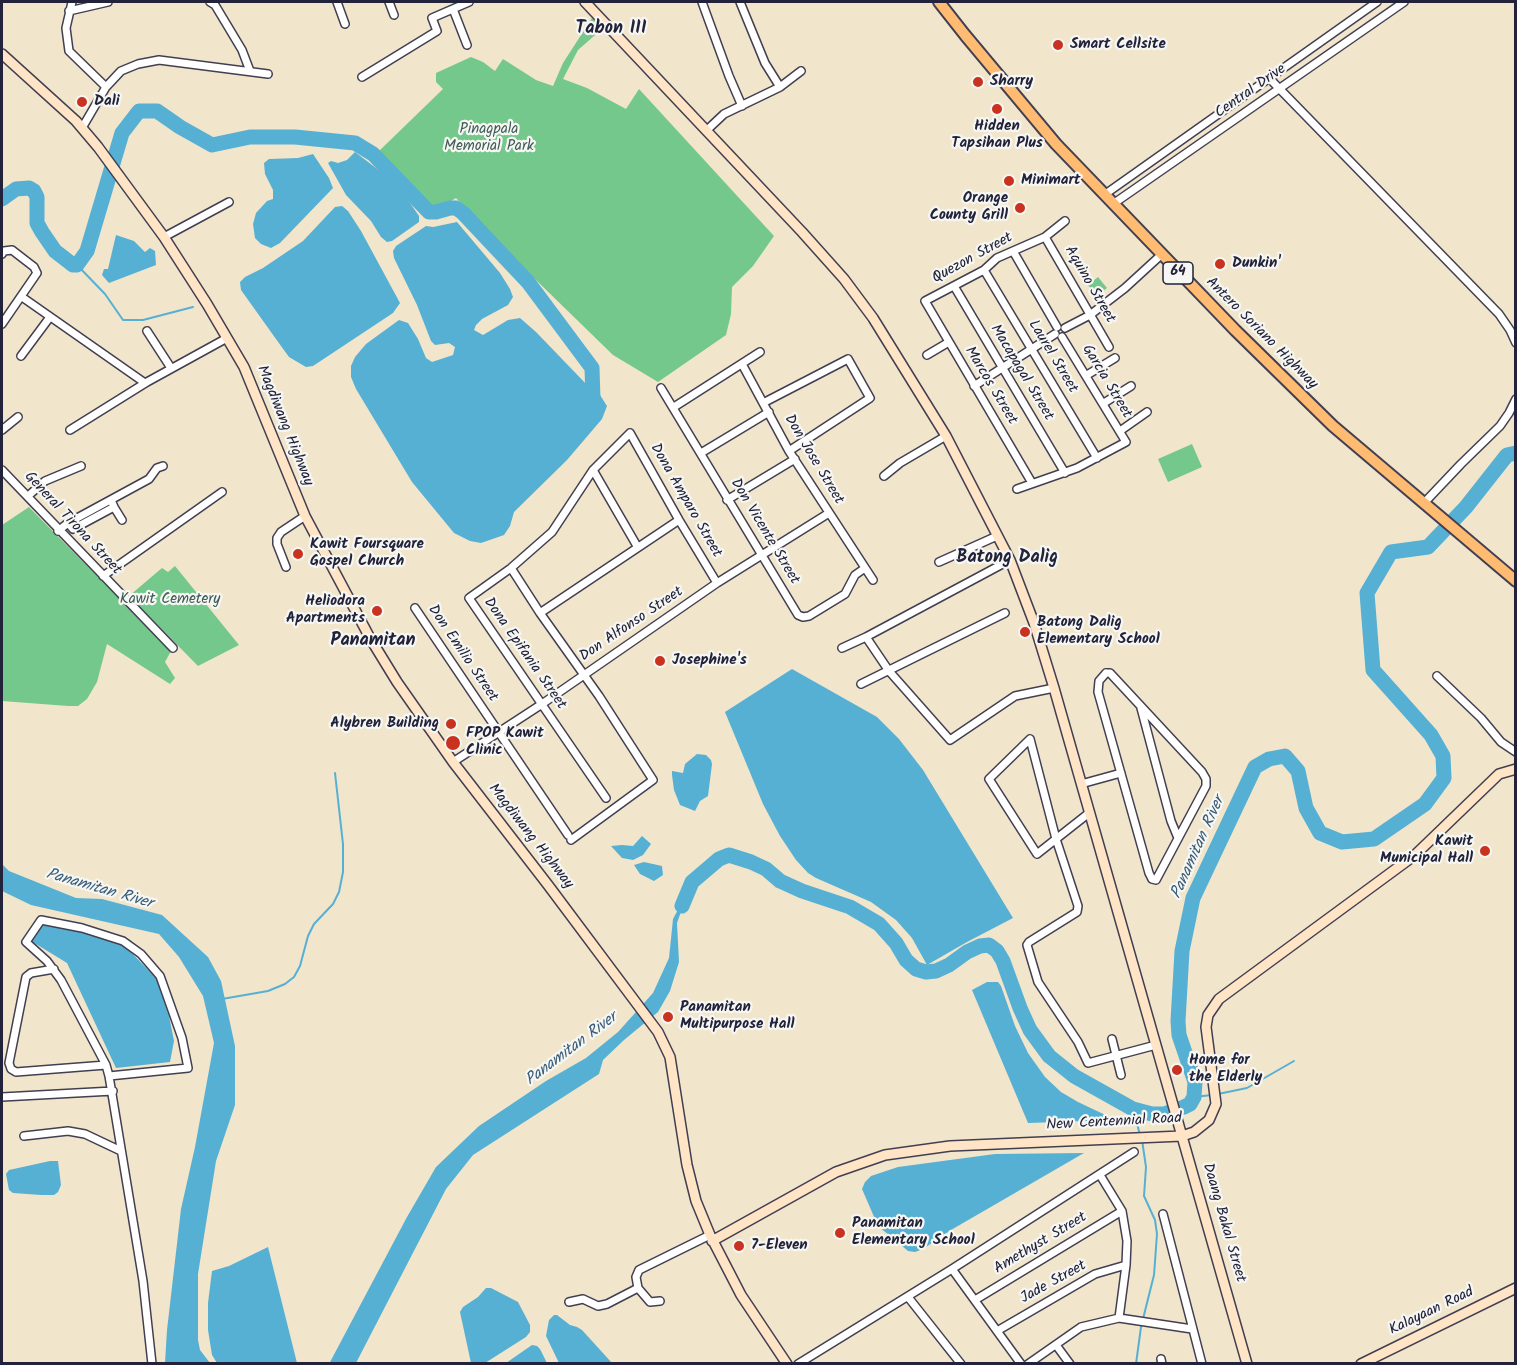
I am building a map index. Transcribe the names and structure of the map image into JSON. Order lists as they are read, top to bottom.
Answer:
{
  "streets": {
    "main road": ["64", "Antero Soriano Highway"],
    "street": [
      "Central Drive",
      "Quezon Street",
      "Aquino Street",
      "Laurel Street",
      "Macapagal Street",
      "Garcia Street",
      "Marcos Street",
      "Magdiwang Highway",
      "Don Jose Street",
      "Dona Amparo Street",
      "General Tirona Street",
      "Don Vicente Street",
      "Don Alfonso Street",
      "Don Emilio Street",
      "Dona Epifania Street",
      "New Centennial Road",
      "Daang Bakal Street",
      "Amethyst Street",
      "Jade Street",
      "Kalayaan Road"
    ]
  },
  "crossings": [
    ["Central Drive", "Antero Soriano Highway"],
    ["Quezon Street", "Aquino Street"],
    ["Quezon Street", "Laurel Street"],
    ["Quezon Street", "Macapagal Street"],
    ["Quezon Street", "Garcia Street"],
    ["Quezon Street", "Marcos Street"],
    ["Laurel Street", "Garcia Street"],
    ["Magdiwang Highway", "Don Alfonso Street"],
    ["Magdiwang Highway", "New Centennial Road"],
    ["Don Jose Street", "Don Vicente Street"],
    ["Don Jose Street", "Don Alfonso Street"],
    ["Dona Amparo Street", "Don Alfonso Street"],
    ["Dona Amparo Street", "Dona Epifania Street"],
    ["Don Vicente Street", "Don Alfonso Street"],
    ["Don Alfonso Street", "Don Emilio Street"],
    ["Don Alfonso Street", "Dona Epifania Street"],
    ["Don Emilio Street", "Dona Epifania Street"],
    ["New Centennial Road", "Daang Bakal Street"]
  ],
  "districts": ["Tabon III", "Batong Dalig", "Panamitan"],
  "water": ["Panamitan River"],
  "parks": ["Pinagpala Memorial Park", "Kawit Cemetery"],
  "places": [
    "Smart Cellsite",
    "Sharry",
    "Dali",
    "Hidden Tapsihan Plus",
    "Minimart",
    "Orange County Grill",
    "Dunkin'",
    "Kawit Foursquare Gospel Church",
    "Heliodora Apartments",
    "Batong Dalig Elementary School",
    "Josephine's",
    "Alybren Building",
    "FPOP Kawit Clinic",
    "Kawit Municipal Hall",
    "Panamitan Multipurpose Hall",
    "Home for the Elderly",
    "Panamitan Elementary School",
    "7-Eleven"
  ]
}
